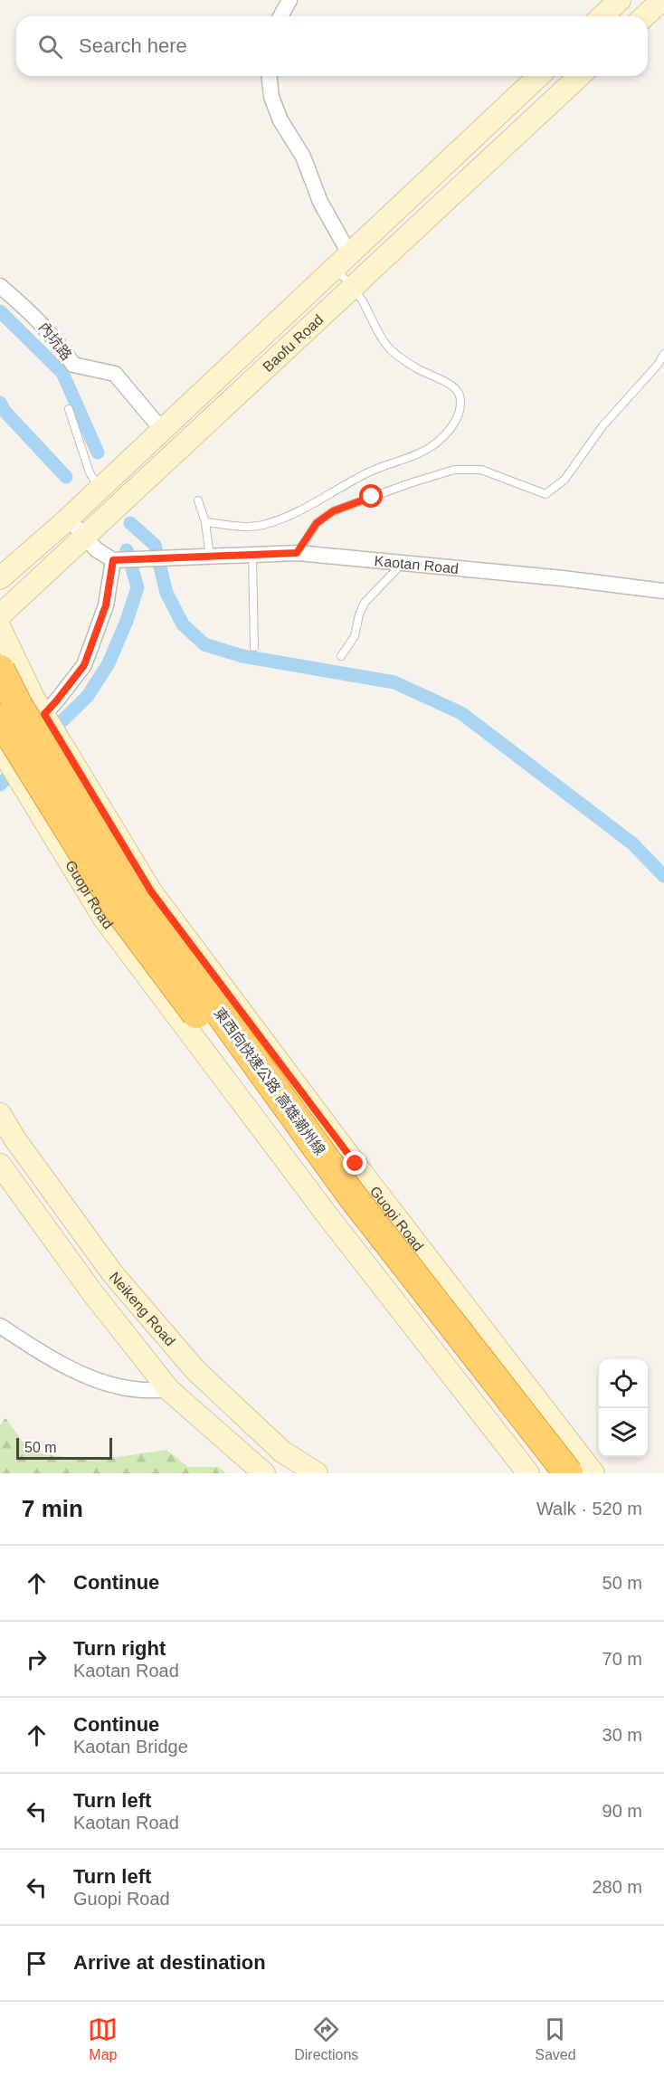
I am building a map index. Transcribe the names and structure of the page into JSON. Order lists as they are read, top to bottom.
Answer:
{
  "streets": {
    "highway": ["東西向快速公路 高雄潮州線"],
    "street": [
      "內坑路",
      "Baofu Road",
      "Kaotan Road",
      "Guopi Road",
      "Neikeng Road"
    ]
  },
  "crossings": [
    ["內坑路", "Baofu Road"]
  ],
  "scale_bar": "50 m",
  "page": {
    "search": "Search here",
    "scale": "50 m",
    "heading": ["7 min", "Walk · 520 m"],
    "list": [
      ["Continue", "50 m"],
      ["Turn right", "Kaotan Road", "70 m"],
      ["Continue", "Kaotan Bridge", "30 m"],
      ["Turn left", "Kaotan Road", "90 m"],
      ["Turn left", "Guopi Road", "280 m"],
      "Arrive at destination"
    ],
    "nav": ["Map", "Directions", "Saved"]
  }
}
